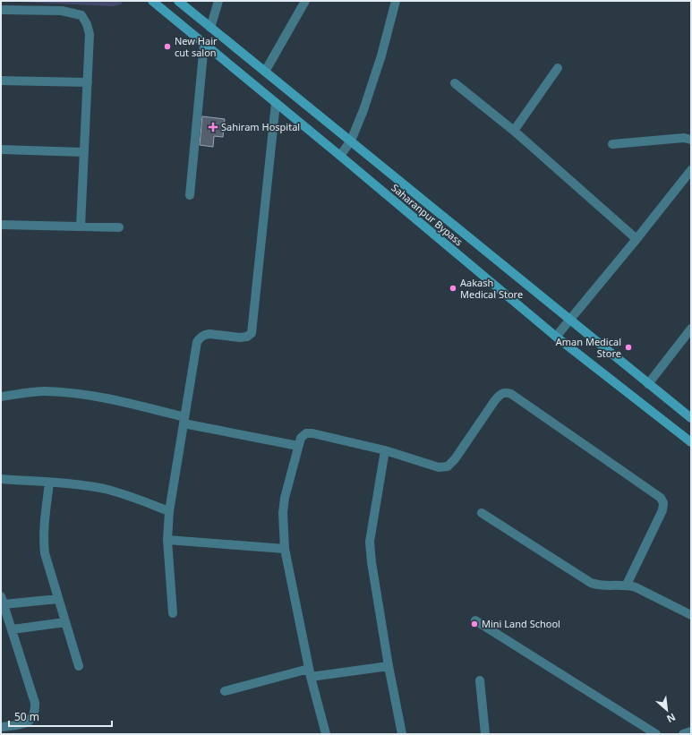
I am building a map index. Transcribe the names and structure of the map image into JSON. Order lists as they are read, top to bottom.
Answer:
{
  "streets": {
    "main road": ["Saharanpur Bypass"]
  },
  "places": {
    "other": [
      "New Hair cut salon",
      "Aakash Medical Store",
      "Aman Medical Store",
      "Mini Land School"
    ],
    "health": ["Sahiram Hospital"]
  },
  "scale_bar": "50 m",
  "north": "bottom right"
}
